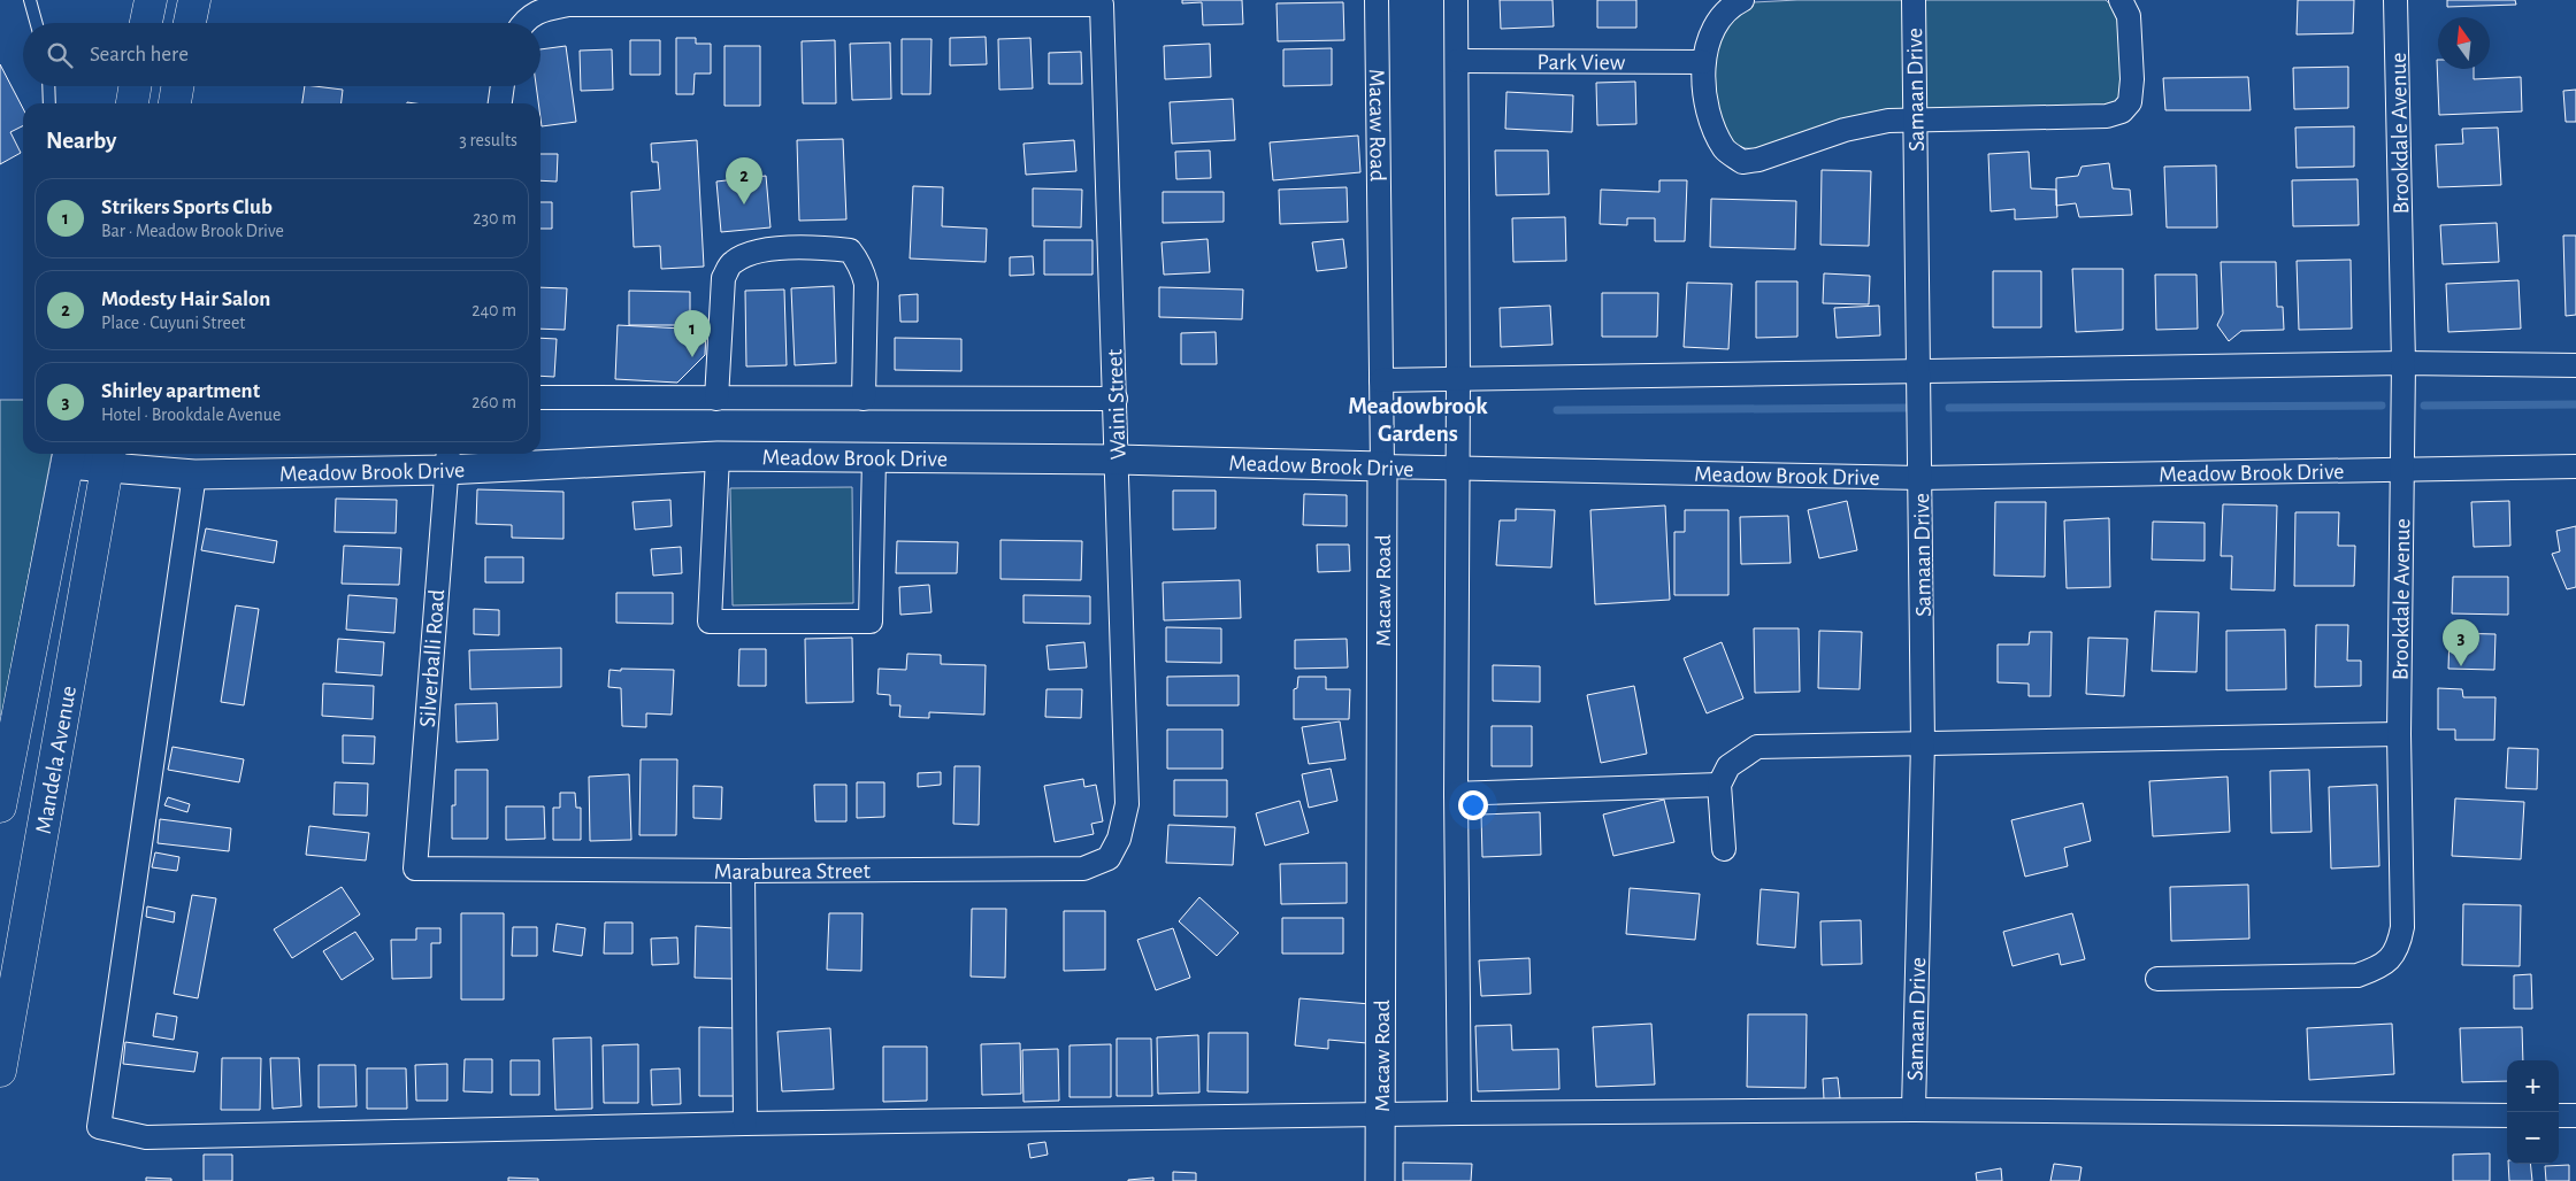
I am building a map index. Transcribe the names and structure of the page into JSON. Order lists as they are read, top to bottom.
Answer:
{
  "streets": {
    "main road": ["Mandela Avenue"],
    "street": [
      "Park View",
      "Samaan Drive",
      "Macaw Road",
      "Brookdale Avenue",
      "Waini Street",
      "Meadow Brook Drive",
      "Silverballi Road",
      "Maraburea Street"
    ]
  },
  "crossings": [
    ["Samaan Drive", "Meadow Brook Drive"],
    ["Macaw Road", "Meadow Brook Drive"],
    ["Brookdale Avenue", "Meadow Brook Drive"],
    ["Waini Street", "Meadow Brook Drive"],
    ["Waini Street", "Maraburea Street"],
    ["Meadow Brook Drive", "Silverballi Road"],
    ["Meadow Brook Drive", "Mandela Avenue"],
    ["Silverballi Road", "Maraburea Street"]
  ],
  "districts": ["Meadowbrook Gardens"],
  "north": "top",
  "page": {
    "search": "Search here",
    "heading": ["Nearby", "3 results"],
    "pins": ["2", "1", "3"],
    "list": [
      {
        "mark": "1",
        "name": "Strikers Sports Club",
        "note": "Bar · Meadow Brook Drive",
        "value": "230 m"
      },
      {
        "mark": "2",
        "name": "Modesty Hair Salon",
        "note": "Place · Cuyuni Street",
        "value": "240 m"
      },
      {
        "mark": "3",
        "name": "Shirley apartment",
        "note": "Hotel · Brookdale Avenue",
        "value": "260 m"
      }
    ],
    "map_buttons": ["+", "−"]
  }
}
